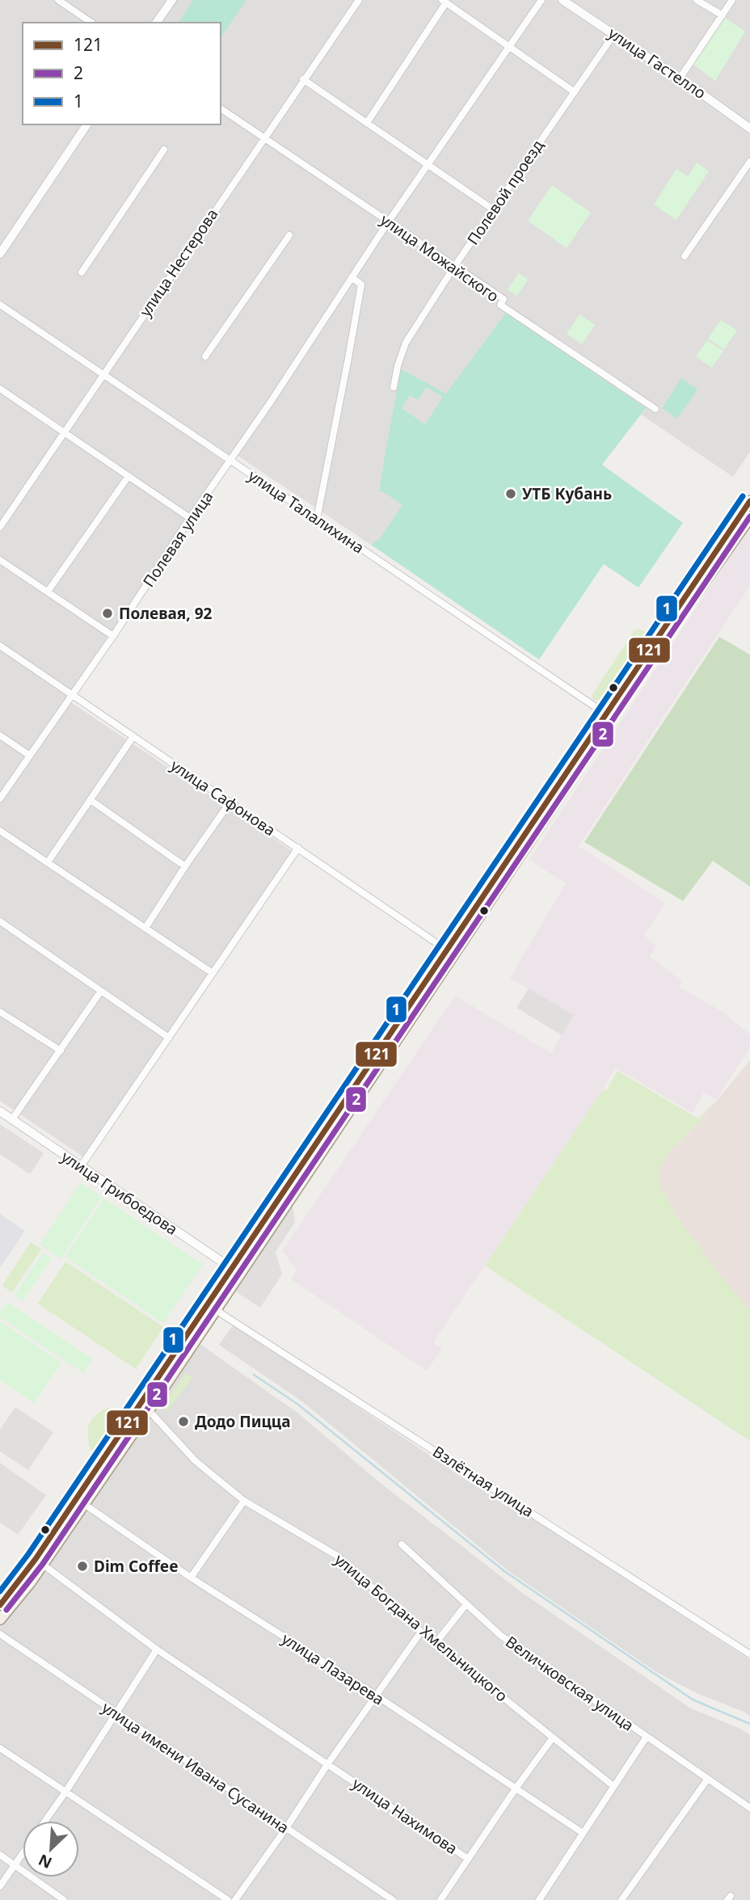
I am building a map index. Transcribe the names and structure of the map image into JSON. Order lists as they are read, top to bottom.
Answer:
{
  "streets": {
    "street": [
      "улица Гастелло",
      "Полевой проезд",
      "улица Можайского",
      "улица Нестерова",
      "улица Талалихина",
      "Полевая улица",
      "улица Сафонова",
      "улица Грибоедова",
      "Взлётная улица",
      "улица Богдана Хмельницкого",
      "улица Лазарева",
      "Величковская улица",
      "улица имени Ивана Сусанина",
      "улица Нахимова"
    ]
  },
  "crossings": [
    ["улица Гастелло", "Полевой проезд"],
    ["Полевой проезд", "улица Можайского"],
    ["улица Можайского", "улица Нестерова"],
    ["улица Можайского", "Полевая улица"],
    ["улица Нестерова", "улица Талалихина"],
    ["улица Талалихина", "Полевая улица"],
    ["Полевая улица", "улица Сафонова"]
  ],
  "places": [
    "УТБ Кубань",
    "Полевая, 92",
    "Додо Пицца",
    "Dim Coffee"
  ],
  "lines": ["transit line 1", "transit line 121", "transit line 2"],
  "legend": ["121", "2", "1"],
  "north": "bottom left"
}
